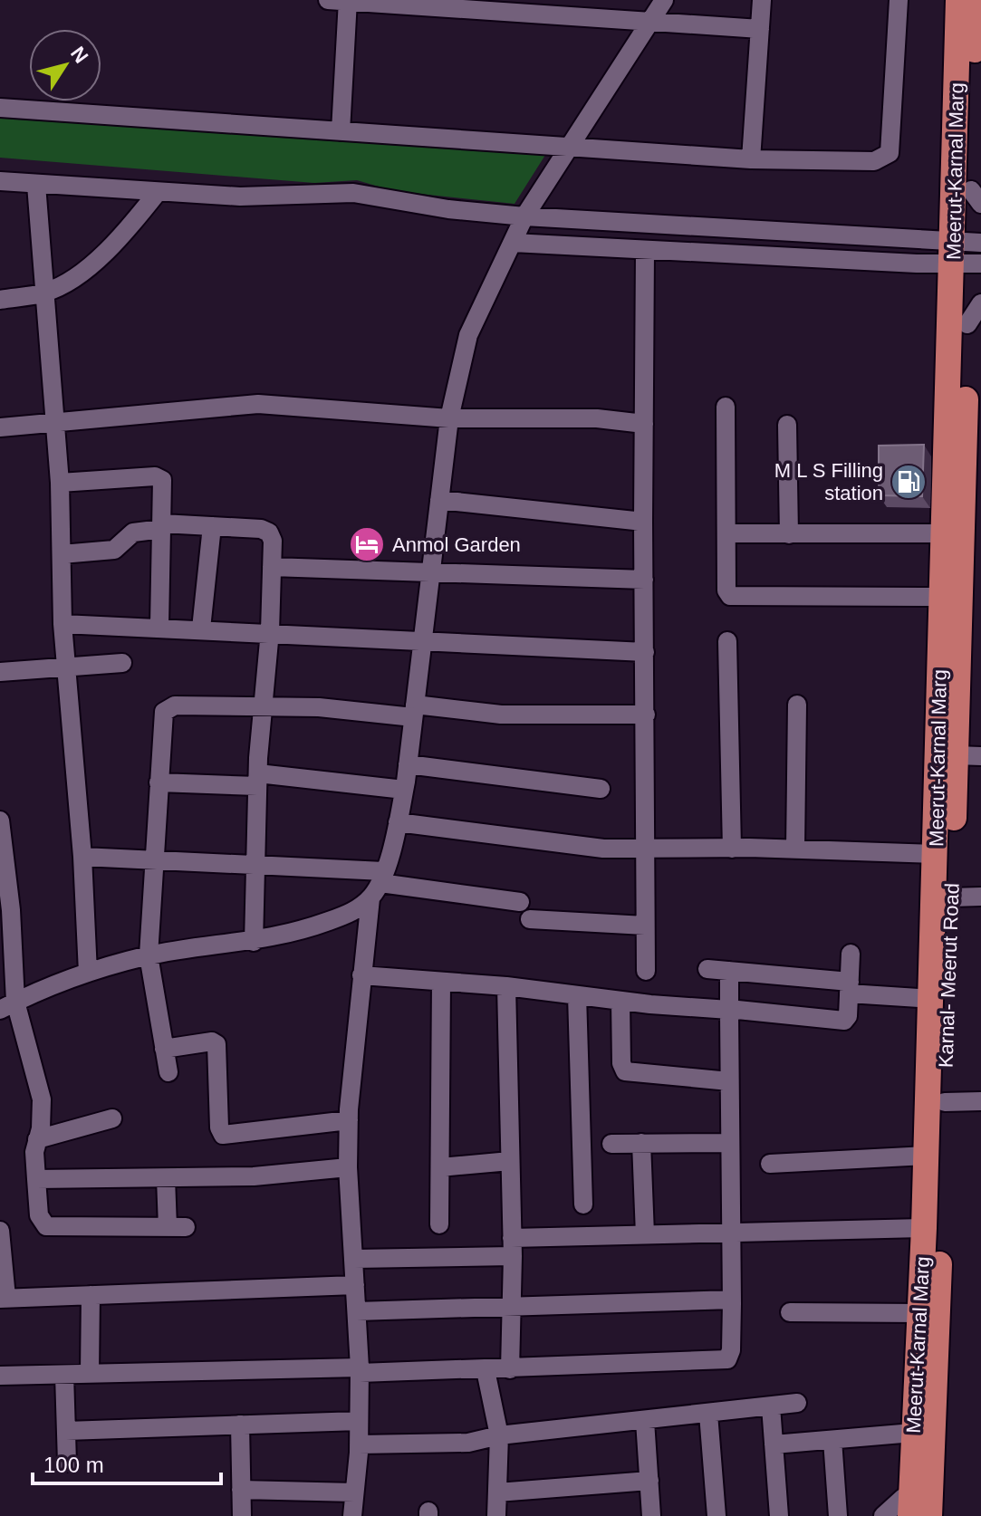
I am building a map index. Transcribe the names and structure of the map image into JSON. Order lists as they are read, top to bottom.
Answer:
{
  "streets": {
    "highway": ["Meerut-Karnal Marg", "Karnal- Meerut Road"]
  },
  "crossings": [
    ["Meerut-Karnal Marg", "Karnal- Meerut Road"]
  ],
  "places": {
    "fuel station": ["M L S Filling station"],
    "hotel": ["Anmol Garden"]
  },
  "scale_bar": "100 m",
  "north": "top right"
}
